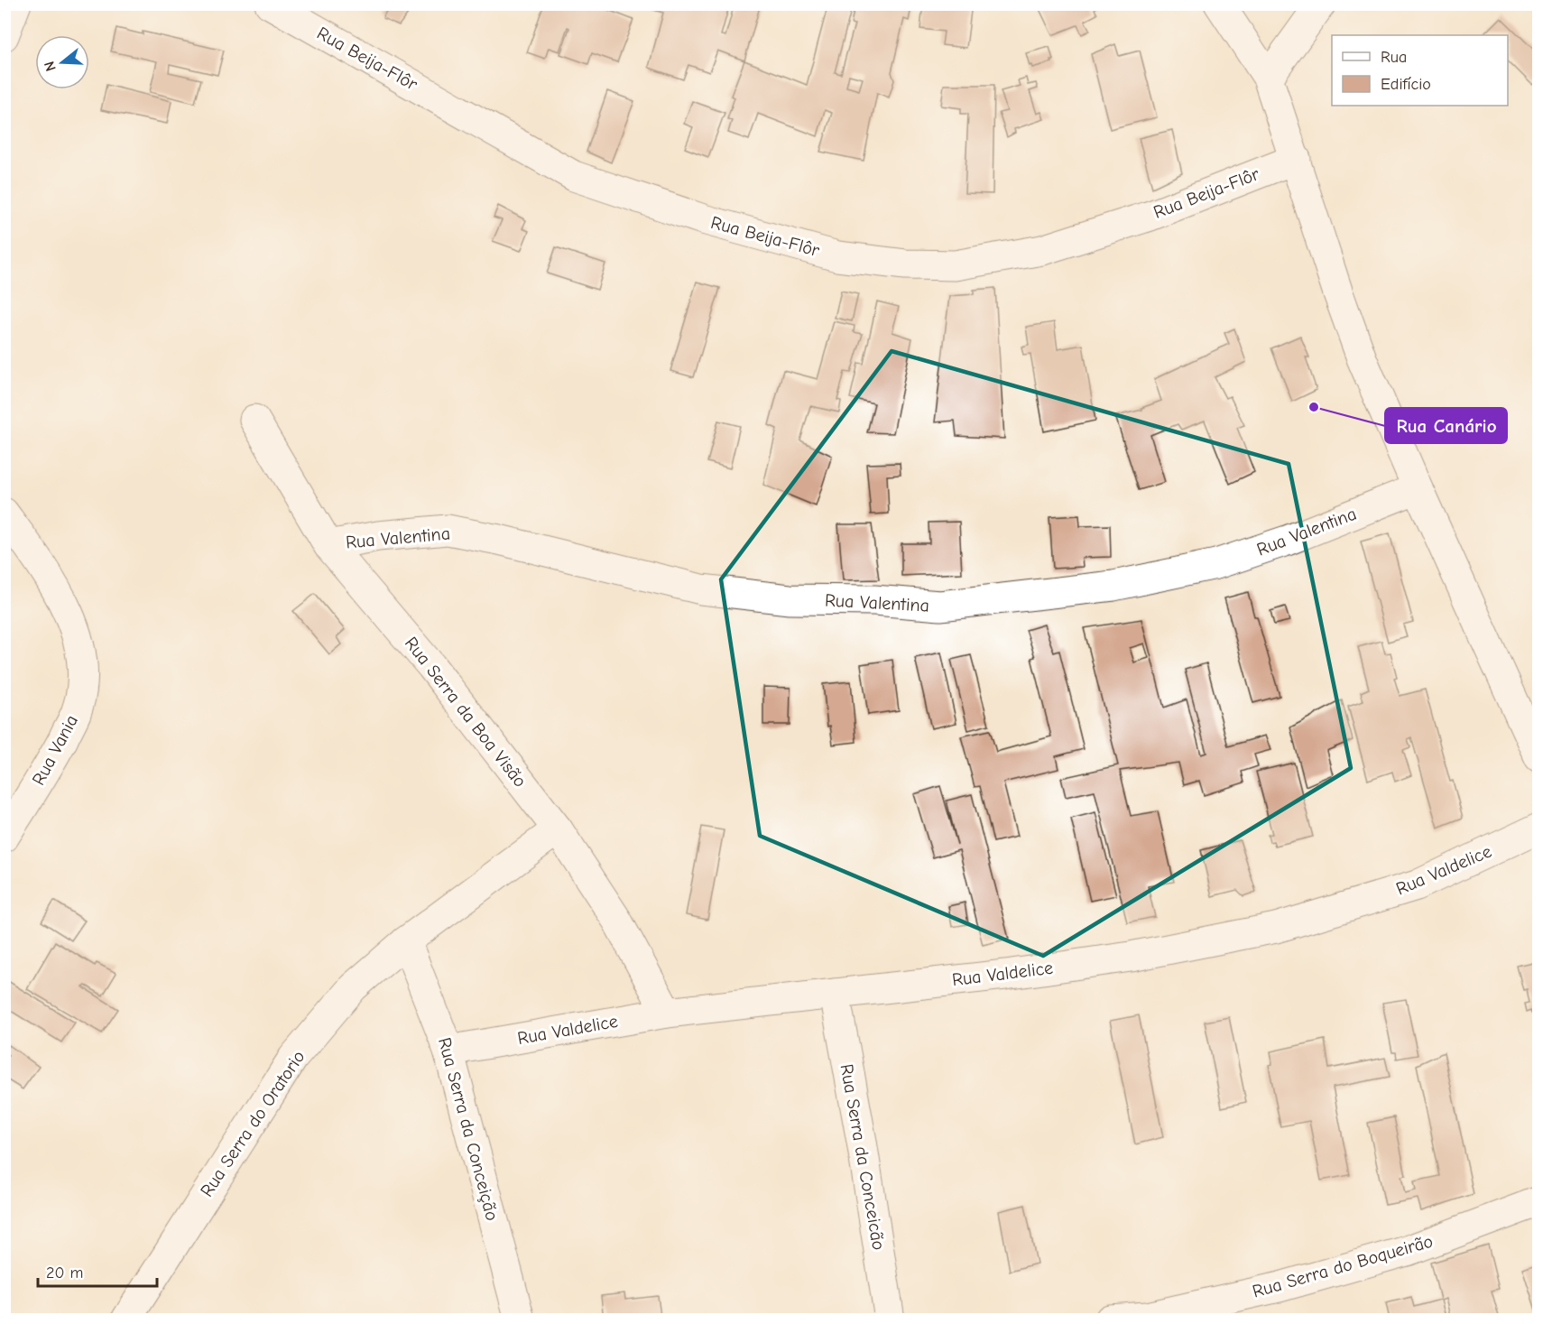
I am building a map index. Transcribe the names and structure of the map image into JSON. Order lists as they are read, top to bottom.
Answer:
{
  "streets": {
    "street": [
      "Rua Beija-Flôr",
      "Rua Valentina",
      "Rua Serra da Boa Visão",
      "Rua Vania",
      "Rua Valdelice",
      "Rua Serra do Oratorio",
      "Rua Serra da Conceição",
      "Rua Serra da Conceicão",
      "Rua Serra do Boqueirão"
    ]
  },
  "crossings": [
    ["Rua Valentina", "Rua Serra da Boa Visão"],
    ["Rua Serra da Boa Visão", "Rua Valdelice"],
    ["Rua Serra da Boa Visão", "Rua Serra do Oratorio"],
    ["Rua Valdelice", "Rua Serra da Conceição"],
    ["Rua Valdelice", "Rua Serra da Conceicão"],
    ["Rua Serra do Oratorio", "Rua Serra da Conceição"]
  ],
  "places": ["Rua Canário"],
  "legend": ["Rua", "Edifício"],
  "scale_bar": "20 m",
  "north": "left"
}
